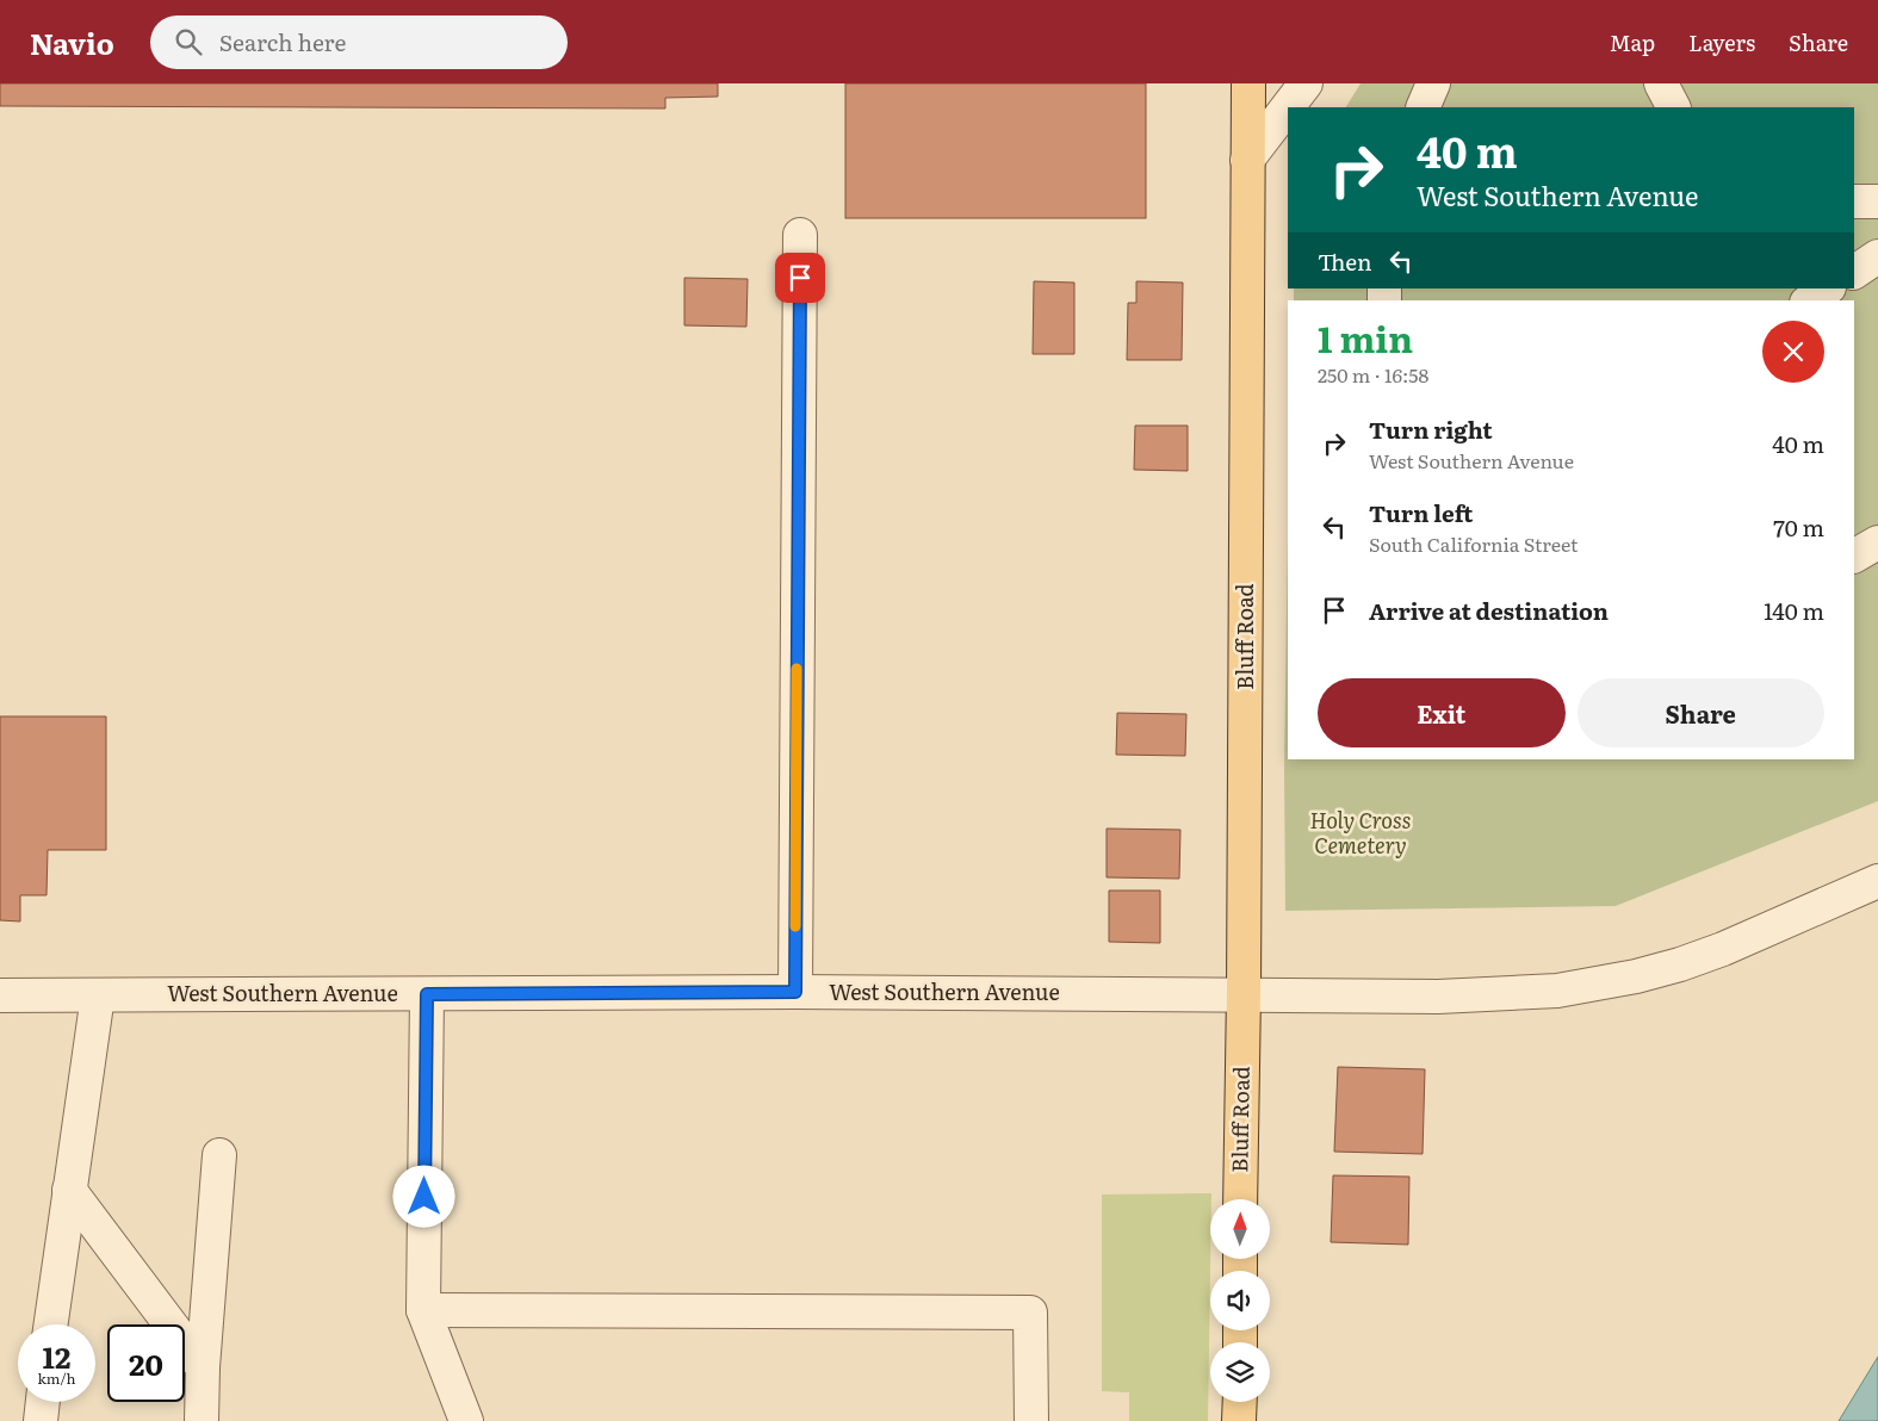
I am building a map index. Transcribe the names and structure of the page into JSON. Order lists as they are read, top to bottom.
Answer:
{
  "streets": {
    "main road": ["Bluff Road"],
    "street": ["West Southern Avenue"]
  },
  "crossings": [
    ["Bluff Road", "West Southern Avenue"]
  ],
  "parks": ["Holy Cross Cemetery"],
  "north": "top",
  "page": {
    "header": "Navio",
    "search": "Search here",
    "nav": ["Map", "Layers", "Share"],
    "turn": ["40 m", "West Southern Avenue"],
    "then": "Then",
    "heading": ["1 min", "250 m · 16:58"],
    "list": [
      {
        "name": "Turn right",
        "note": "West Southern Avenue",
        "value": "40 m"
      },
      {
        "name": "Turn left",
        "note": "South California Street",
        "value": "70 m"
      },
      {
        "name": "Arrive at destination",
        "value": "140 m"
      }
    ],
    "buttons": ["Exit", "Share"],
    "speed": "12 km/h",
    "limit": "20"
  }
}
